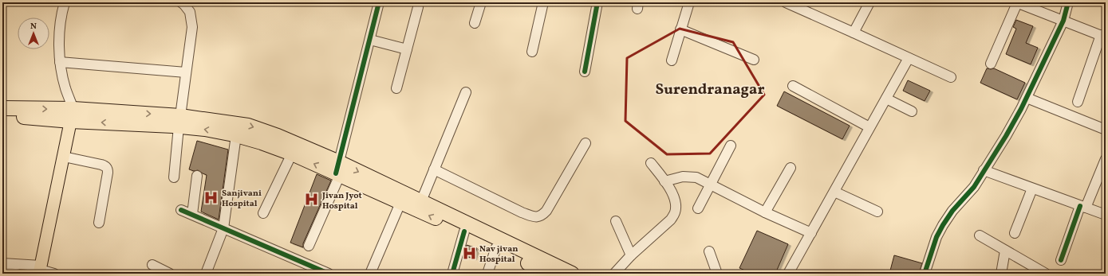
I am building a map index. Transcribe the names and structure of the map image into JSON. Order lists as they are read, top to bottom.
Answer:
{
  "districts": ["Surendranagar"],
  "places": {
    "hospital": ["Sanjivani Hospital", "Jivan Jyot Hospital", "Nav jivan Hospital"]
  },
  "north": "top"
}
